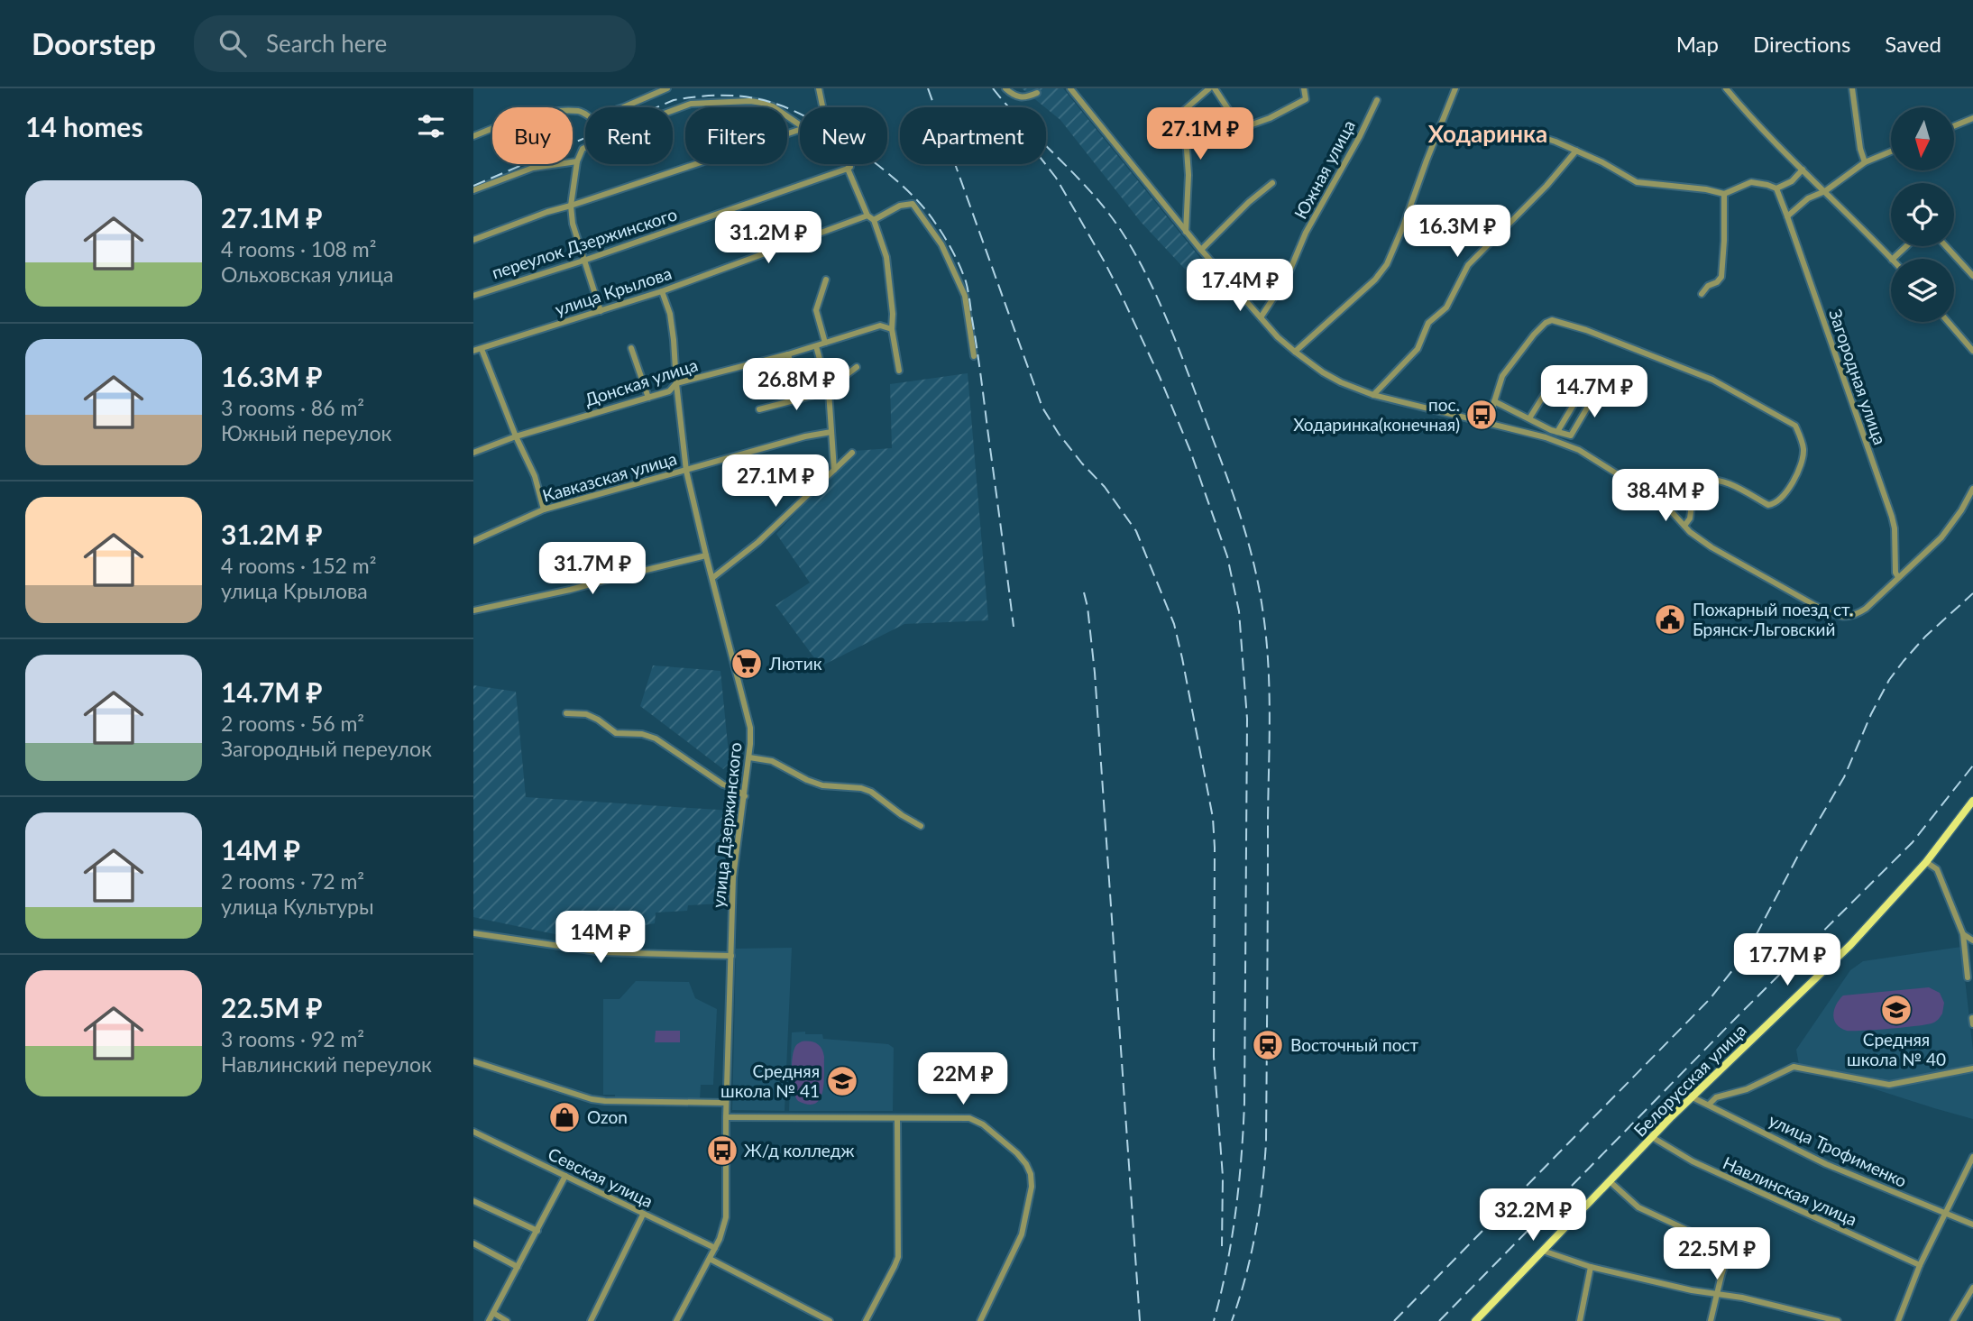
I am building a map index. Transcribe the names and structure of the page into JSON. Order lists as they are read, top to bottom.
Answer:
{
  "streets": {
    "main road": ["Белорусская улица"],
    "street": [
      "Южная улица",
      "переулок Дзержинского",
      "улица Крылова",
      "Загородная улица",
      "Донская улица",
      "Кавказская улица",
      "улица Дзержинского",
      "улица Трофименко",
      "Севская улица",
      "Навлинская улица"
    ]
  },
  "crossings": [
    ["улица Крылова", "улица Дзержинского"],
    ["Донская улица", "улица Дзержинского"],
    ["Кавказская улица", "улица Дзержинского"],
    ["улица Дзержинского", "Севская улица"],
    ["Белорусская улица", "улица Трофименко"],
    ["Белорусская улица", "Навлинская улица"]
  ],
  "districts": ["Ходаринка"],
  "places": {
    "bus stop": ["пос. Ходаринка(конечная)", "Ж/д колледж"],
    "public building": ["Пожарный поезд ст. Брянск-Льговский"],
    "supermarket": ["Лютик"],
    "school or university": ["Средняя школа № 40", "Средняя школа № 41"],
    "station": ["Восточный пост"],
    "shop": ["Ozon"]
  },
  "north": "bottom",
  "page": {
    "header": "Doorstep",
    "search": "Search here",
    "nav": ["Map", "Directions", "Saved"],
    "heading": "14 homes",
    "price": [
      "27.1M ₽",
      "16.3M ₽",
      "31.2M ₽",
      "17.4M ₽",
      "26.8M ₽",
      "14.7M ₽",
      "27.1M ₽",
      "38.4M ₽",
      "31.7M ₽",
      "14M ₽",
      "17.7M ₽",
      "22M ₽",
      "32.2M ₽",
      "22.5M ₽"
    ],
    "chip": [
      "Buy",
      "Rent",
      "Filters",
      "New",
      "Apartment"
    ],
    "list": [
      {
        "name": "27.1M ₽",
        "note": "4 rooms · 108 m² · Ольховская улица"
      },
      {
        "name": "16.3M ₽",
        "note": "3 rooms · 86 m² · Южный переулок"
      },
      {
        "name": "31.2M ₽",
        "note": "4 rooms · 152 m² · улица Крылова"
      },
      {
        "name": "14.7M ₽",
        "note": "2 rooms · 56 m² · Загородный переулок"
      },
      {
        "name": "14M ₽",
        "note": "2 rooms · 72 m² · улица Культуры"
      },
      {
        "name": "22.5M ₽",
        "note": "3 rooms · 92 m² · Навлинский переулок"
      }
    ]
  }
}
